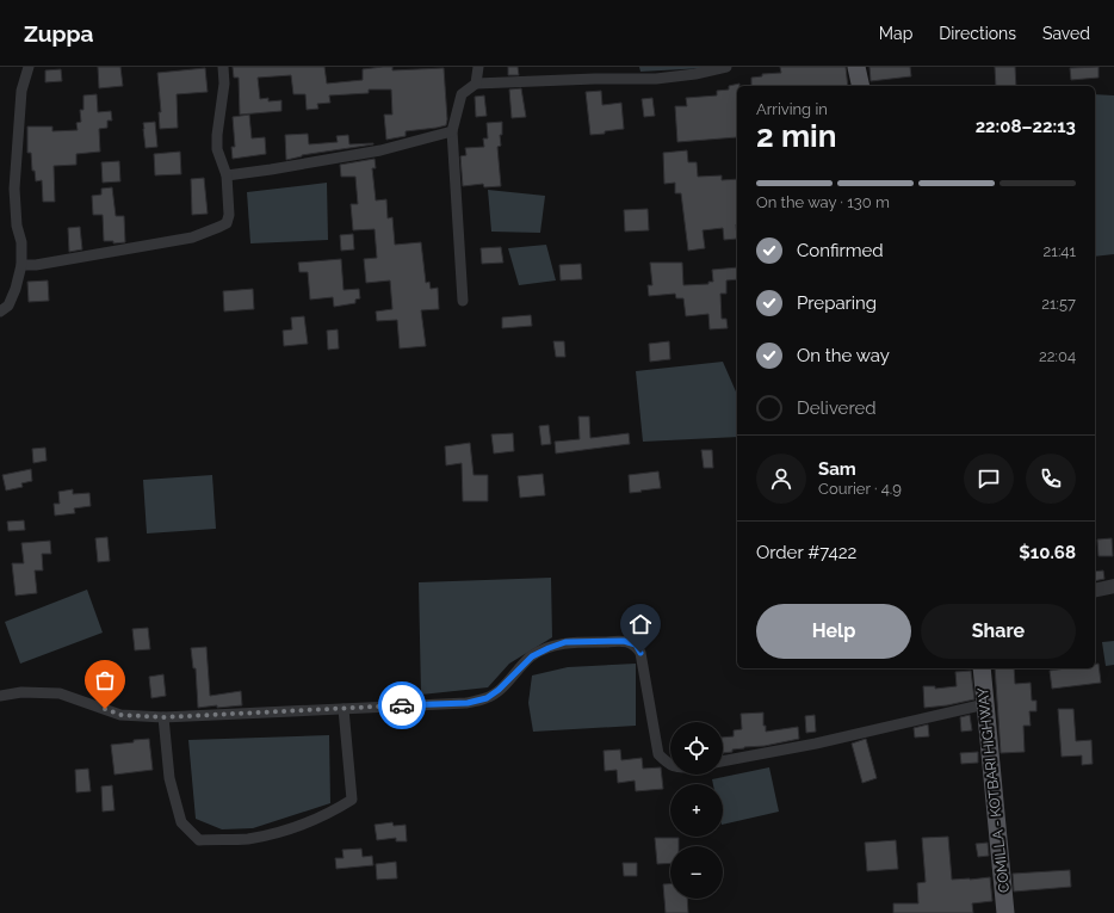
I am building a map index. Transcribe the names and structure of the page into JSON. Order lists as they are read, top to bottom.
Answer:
{
  "streets": {
    "main road": ["COMILLA - KOTBARI HIGHWAY"]
  },
  "page": {
    "header": "Zuppa",
    "nav": ["Map", "Directions", "Saved"],
    "heading": ["2 min", "Arriving in", "22:08–22:13"],
    "panel": [
      "Sam",
      "Courier · 4.9",
      "Order #7422",
      "$10.68"
    ],
    "bar": "On the way · 130 m",
    "list": [
      ["Confirmed", "21:41"],
      ["Preparing", "21:57"],
      ["On the way", "22:04"],
      "Delivered"
    ],
    "buttons": ["Help", "Share"],
    "map_buttons": ["+", "−"]
  }
}
